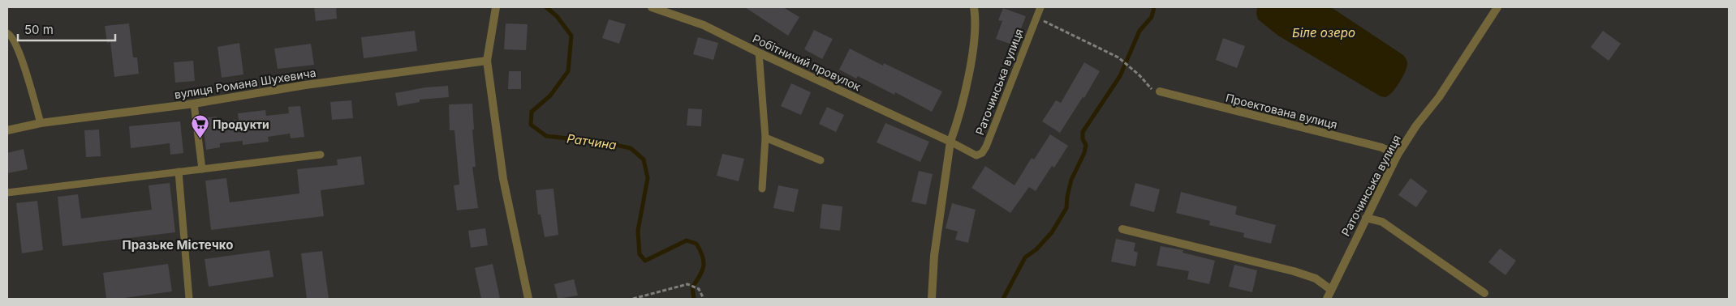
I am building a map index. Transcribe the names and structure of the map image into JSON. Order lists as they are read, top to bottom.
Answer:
{
  "streets": {
    "street": [
      "Робітничий провулок",
      "Раточинська вулиця",
      "вулиця Романа Шухевича",
      "Проектована вулиця"
    ]
  },
  "crossings": [
    ["Робітничий провулок", "Раточинська вулиця"],
    ["Раточинська вулиця", "Проектована вулиця"]
  ],
  "districts": ["Празьке Містечко"],
  "water": ["Біле озеро", "Ратчина"],
  "places": {
    "supermarket": ["Продукти"]
  },
  "scale_bar": "50 m"
}
